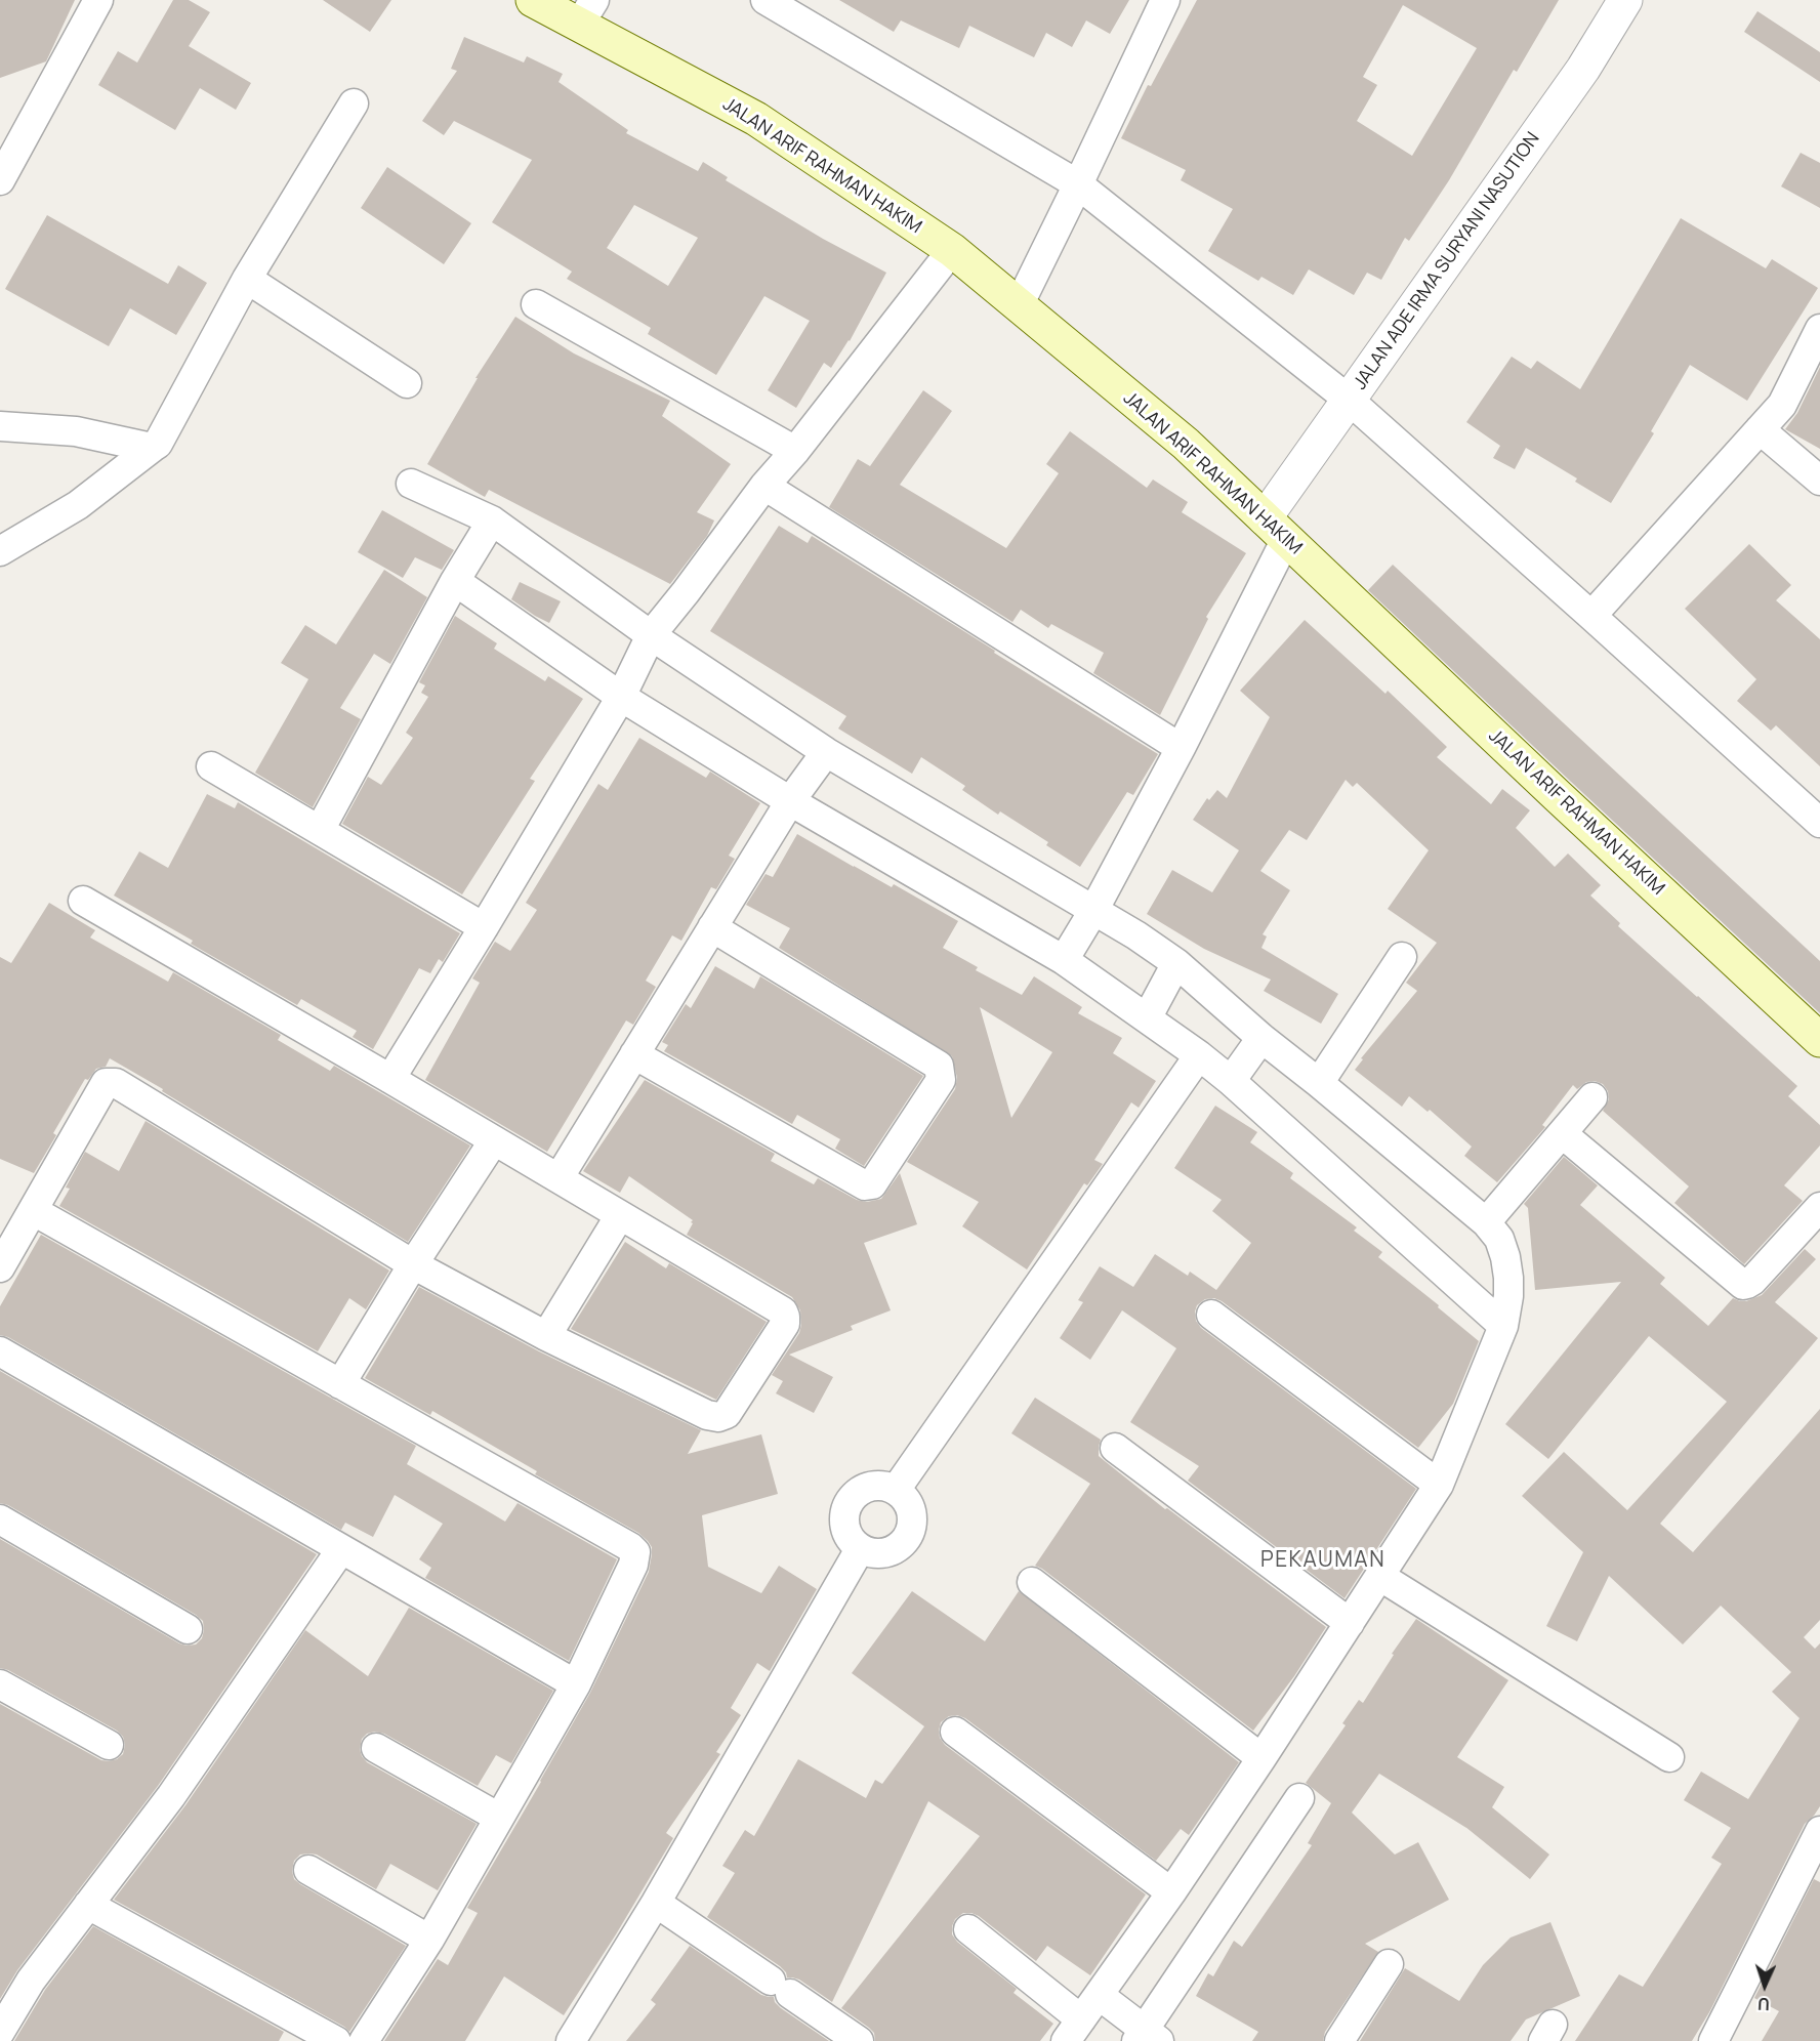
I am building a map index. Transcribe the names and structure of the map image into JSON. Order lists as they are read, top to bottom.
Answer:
{
  "streets": {
    "main road": ["JALAN ARIF RAHMAN HAKIM"],
    "street": ["JALAN ADE IRMA SURYANI NASUTION"]
  },
  "crossings": [
    ["JALAN ARIF RAHMAN HAKIM", "JALAN ADE IRMA SURYANI NASUTION"]
  ],
  "districts": ["PEKAUMAN"],
  "north": "bottom"
}
